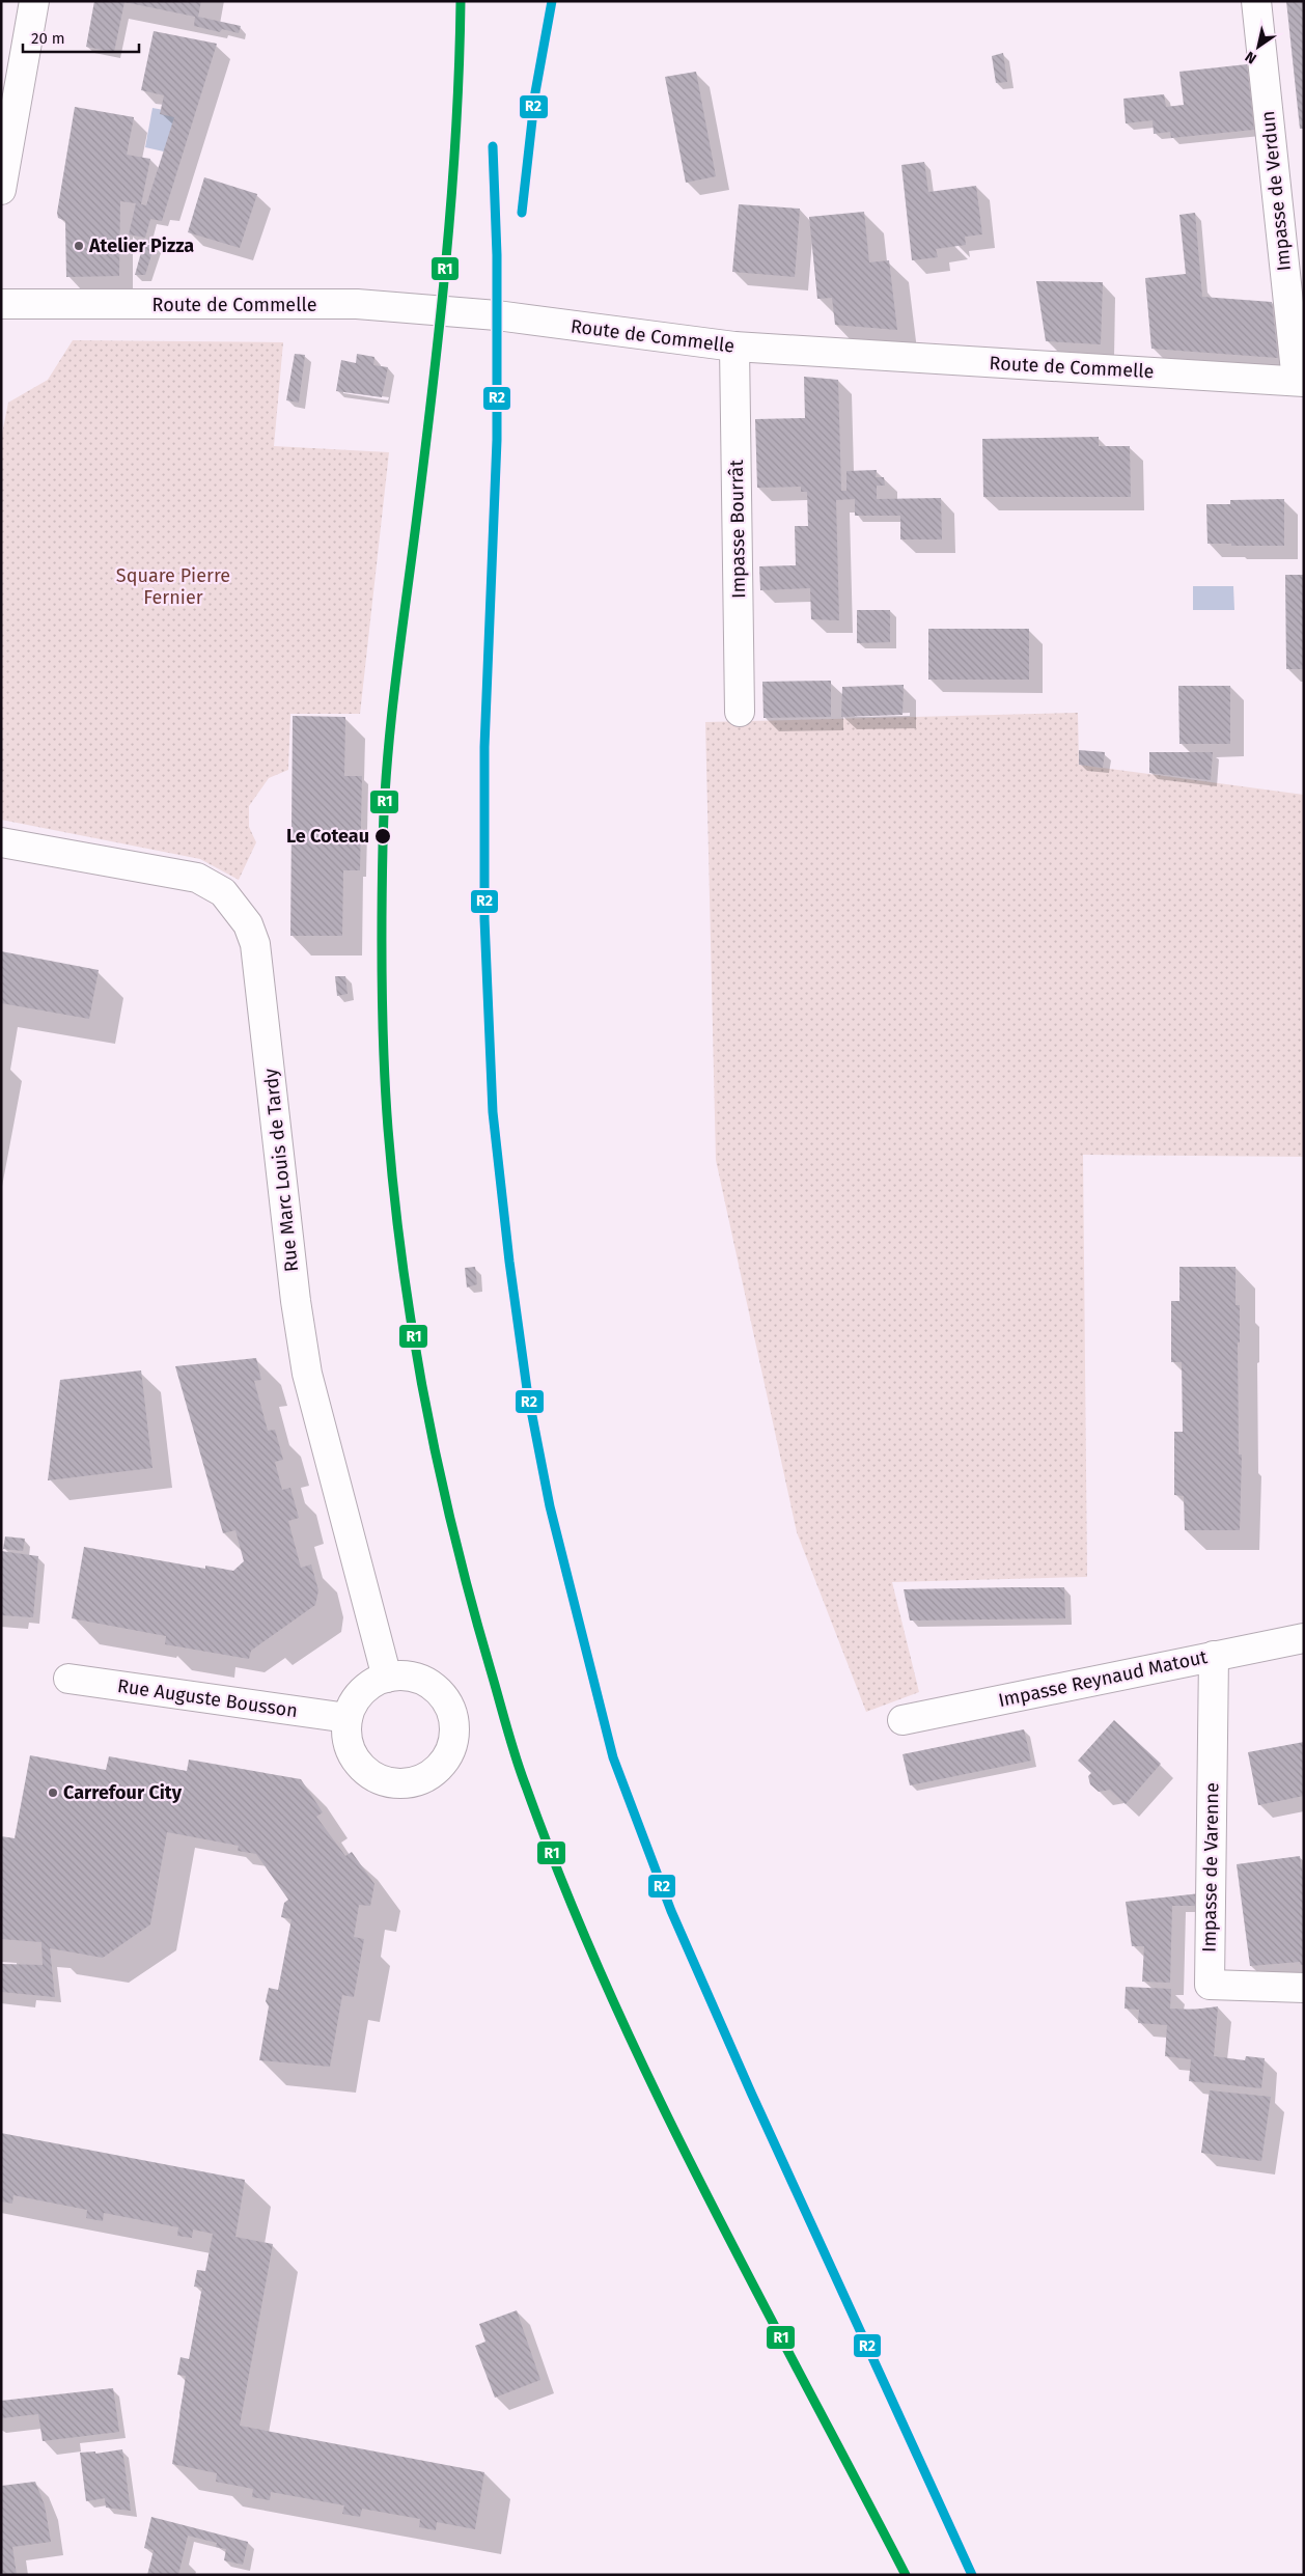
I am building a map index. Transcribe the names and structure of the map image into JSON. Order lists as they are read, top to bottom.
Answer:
{
  "streets": {
    "street": [
      "Impasse de Verdun",
      "Route de Commelle",
      "Impasse Bourrât",
      "Rue Marc Louis de Tardy",
      "Impasse Reynaud Matout",
      "Rue Auguste Bousson",
      "Impasse de Varenne"
    ]
  },
  "crossings": [
    ["Impasse de Verdun", "Route de Commelle"],
    ["Route de Commelle", "Impasse Bourrât"],
    ["Rue Marc Louis de Tardy", "Rue Auguste Bousson"],
    ["Impasse Reynaud Matout", "Impasse de Varenne"]
  ],
  "parks": ["Square Pierre Fernier"],
  "places": ["Atelier Pizza", "Le Coteau", "Carrefour City"],
  "lines": ["transit line R1", "transit line R2"],
  "scale_bar": "20 m",
  "north": "bottom left"
}
